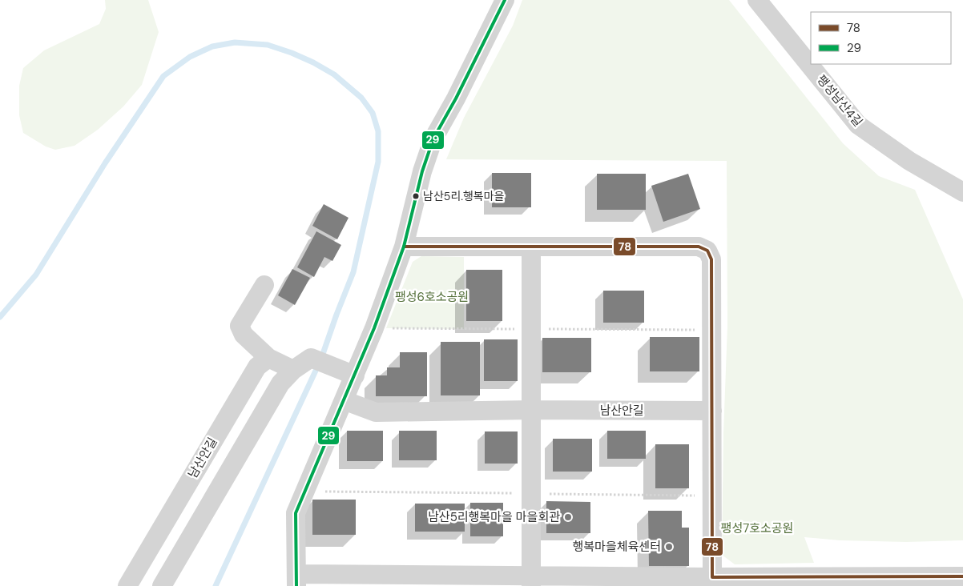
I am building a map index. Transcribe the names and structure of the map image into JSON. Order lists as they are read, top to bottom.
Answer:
{
  "streets": {
    "street": ["팽성남산4길", "남산안길"]
  },
  "parks": ["팽성6호소공원", "팽성7호소공원"],
  "places": ["남산5리.행복마을", "남산5리행복마을 마을회관", "행복마을체육센터"],
  "lines": ["transit line 29", "transit line 78"],
  "legend": ["78", "29"]
}
